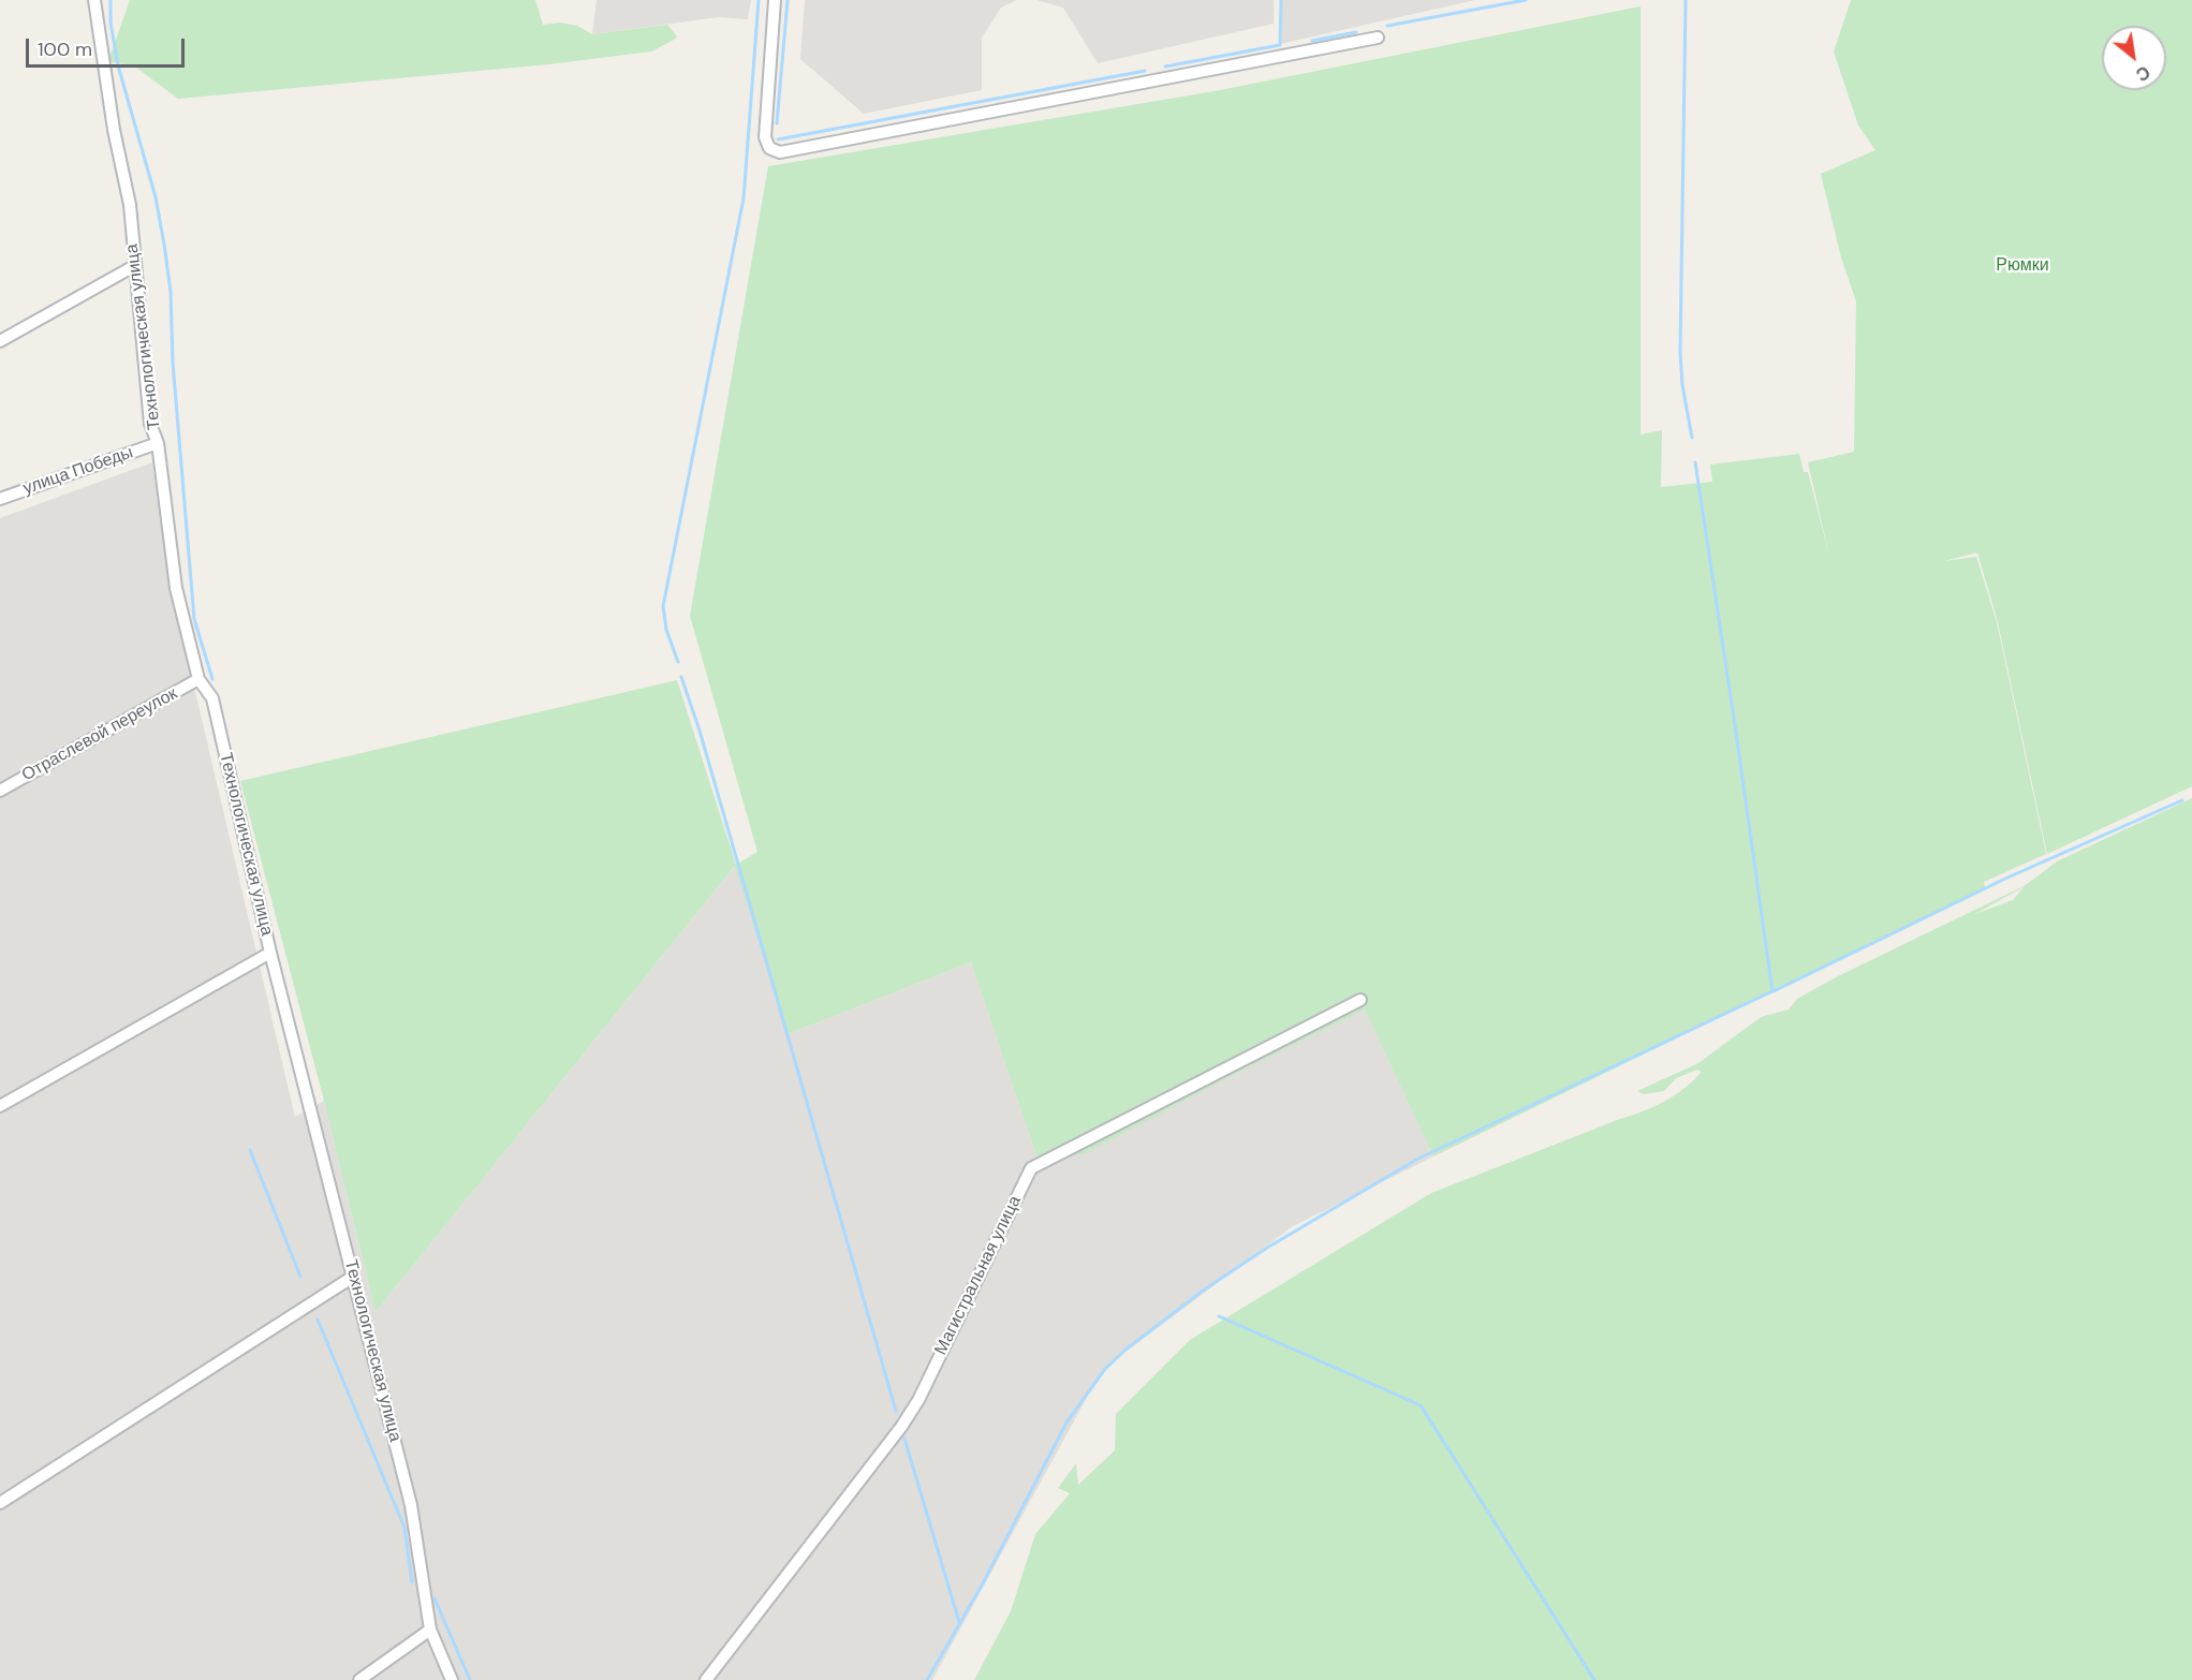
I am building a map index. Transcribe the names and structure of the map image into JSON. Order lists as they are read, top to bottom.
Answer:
{
  "streets": {
    "street": [
      "Технологическая улица",
      "улица Победы",
      "Отраслевой переулок",
      "Магистральная улица"
    ]
  },
  "crossings": [
    ["Технологическая улица", "улица Победы"],
    ["Технологическая улица", "Отраслевой переулок"]
  ],
  "parks": ["Рюмки"],
  "scale_bar": "100 m",
  "north": "bottom right"
}
